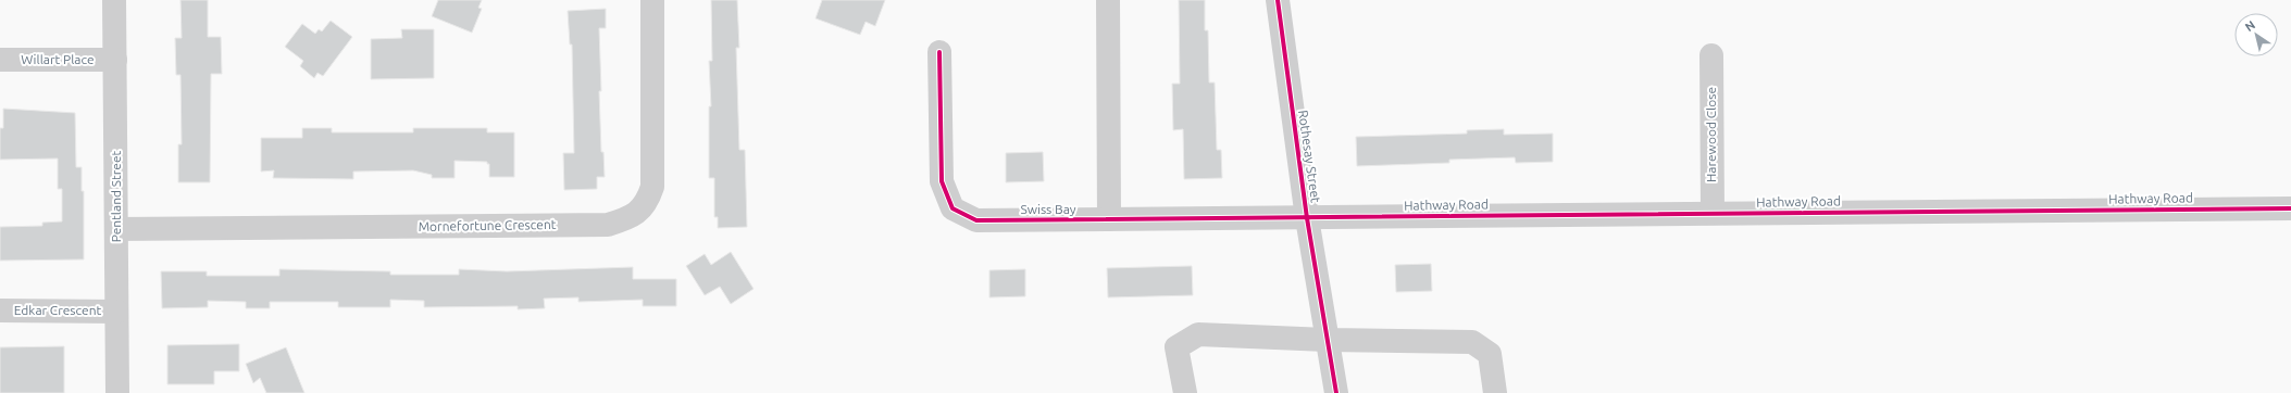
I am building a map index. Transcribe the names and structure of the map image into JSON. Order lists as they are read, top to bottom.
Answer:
{
  "streets": {
    "street": [
      "Willart Place",
      "Harewood Close",
      "Rothesay Street",
      "Pentland Street",
      "Hathway Road",
      "Swiss Bay",
      "Mornefortune Crescent",
      "Edkar Crescent"
    ]
  },
  "crossings": [
    ["Willart Place", "Pentland Street"],
    ["Harewood Close", "Hathway Road"],
    ["Rothesay Street", "Hathway Road"],
    ["Rothesay Street", "Swiss Bay"],
    ["Pentland Street", "Mornefortune Crescent"],
    ["Pentland Street", "Edkar Crescent"],
    ["Hathway Road", "Swiss Bay"]
  ],
  "north": "top left"
}
